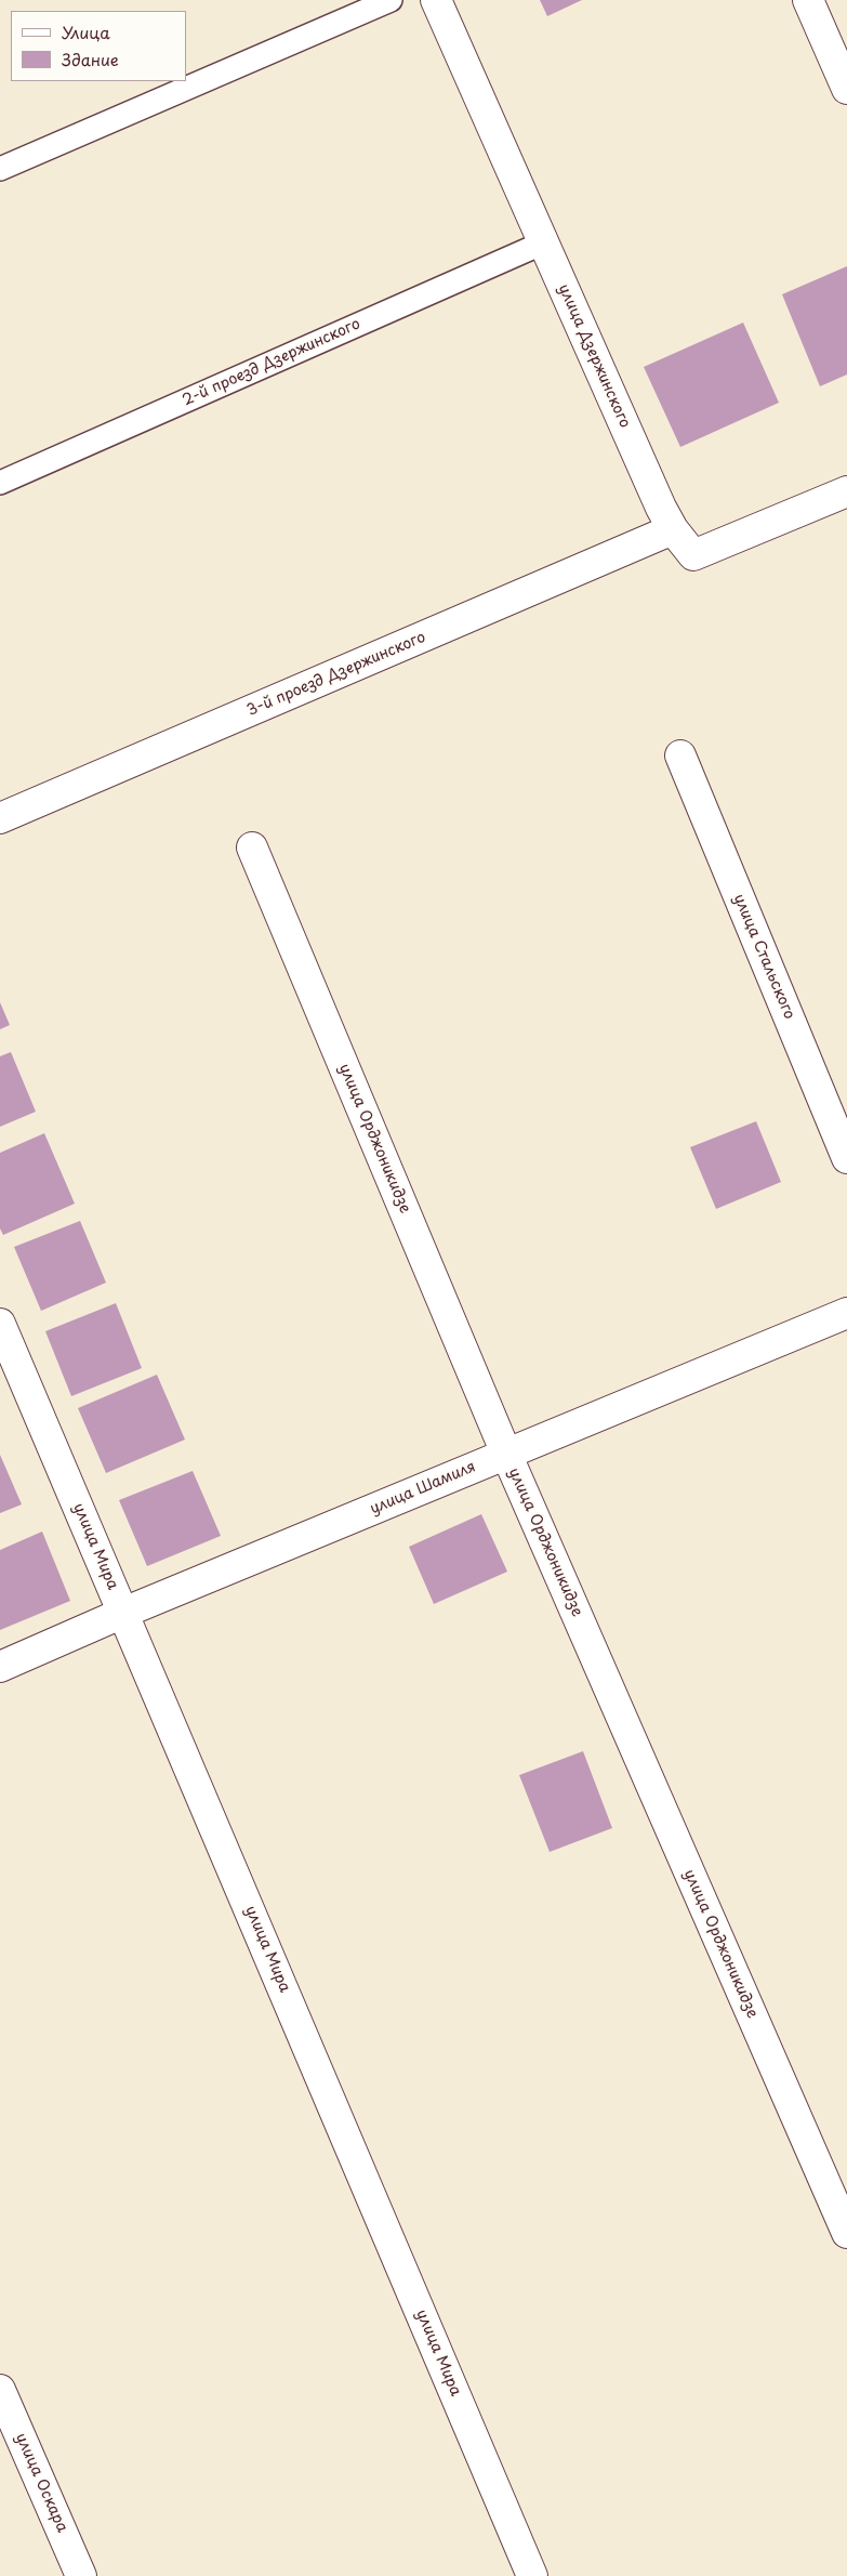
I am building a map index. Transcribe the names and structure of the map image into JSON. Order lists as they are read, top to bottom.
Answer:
{
  "streets": {
    "street": [
      "улица Дзержинского",
      "3-й проезд Дзержинского",
      "улица Стальского",
      "улица Орджоникидзе",
      "улица Шамиля",
      "улица Мира",
      "улица Оскара"
    ],
    "lane": ["2-й проезд Дзержинского"]
  },
  "crossings": [
    ["улица Дзержинского", "2-й проезд Дзержинского"],
    ["улица Дзержинского", "3-й проезд Дзержинского"],
    ["улица Орджоникидзе", "улица Шамиля"],
    ["улица Шамиля", "улица Мира"]
  ],
  "legend": ["Улица", "Здание"]
}
